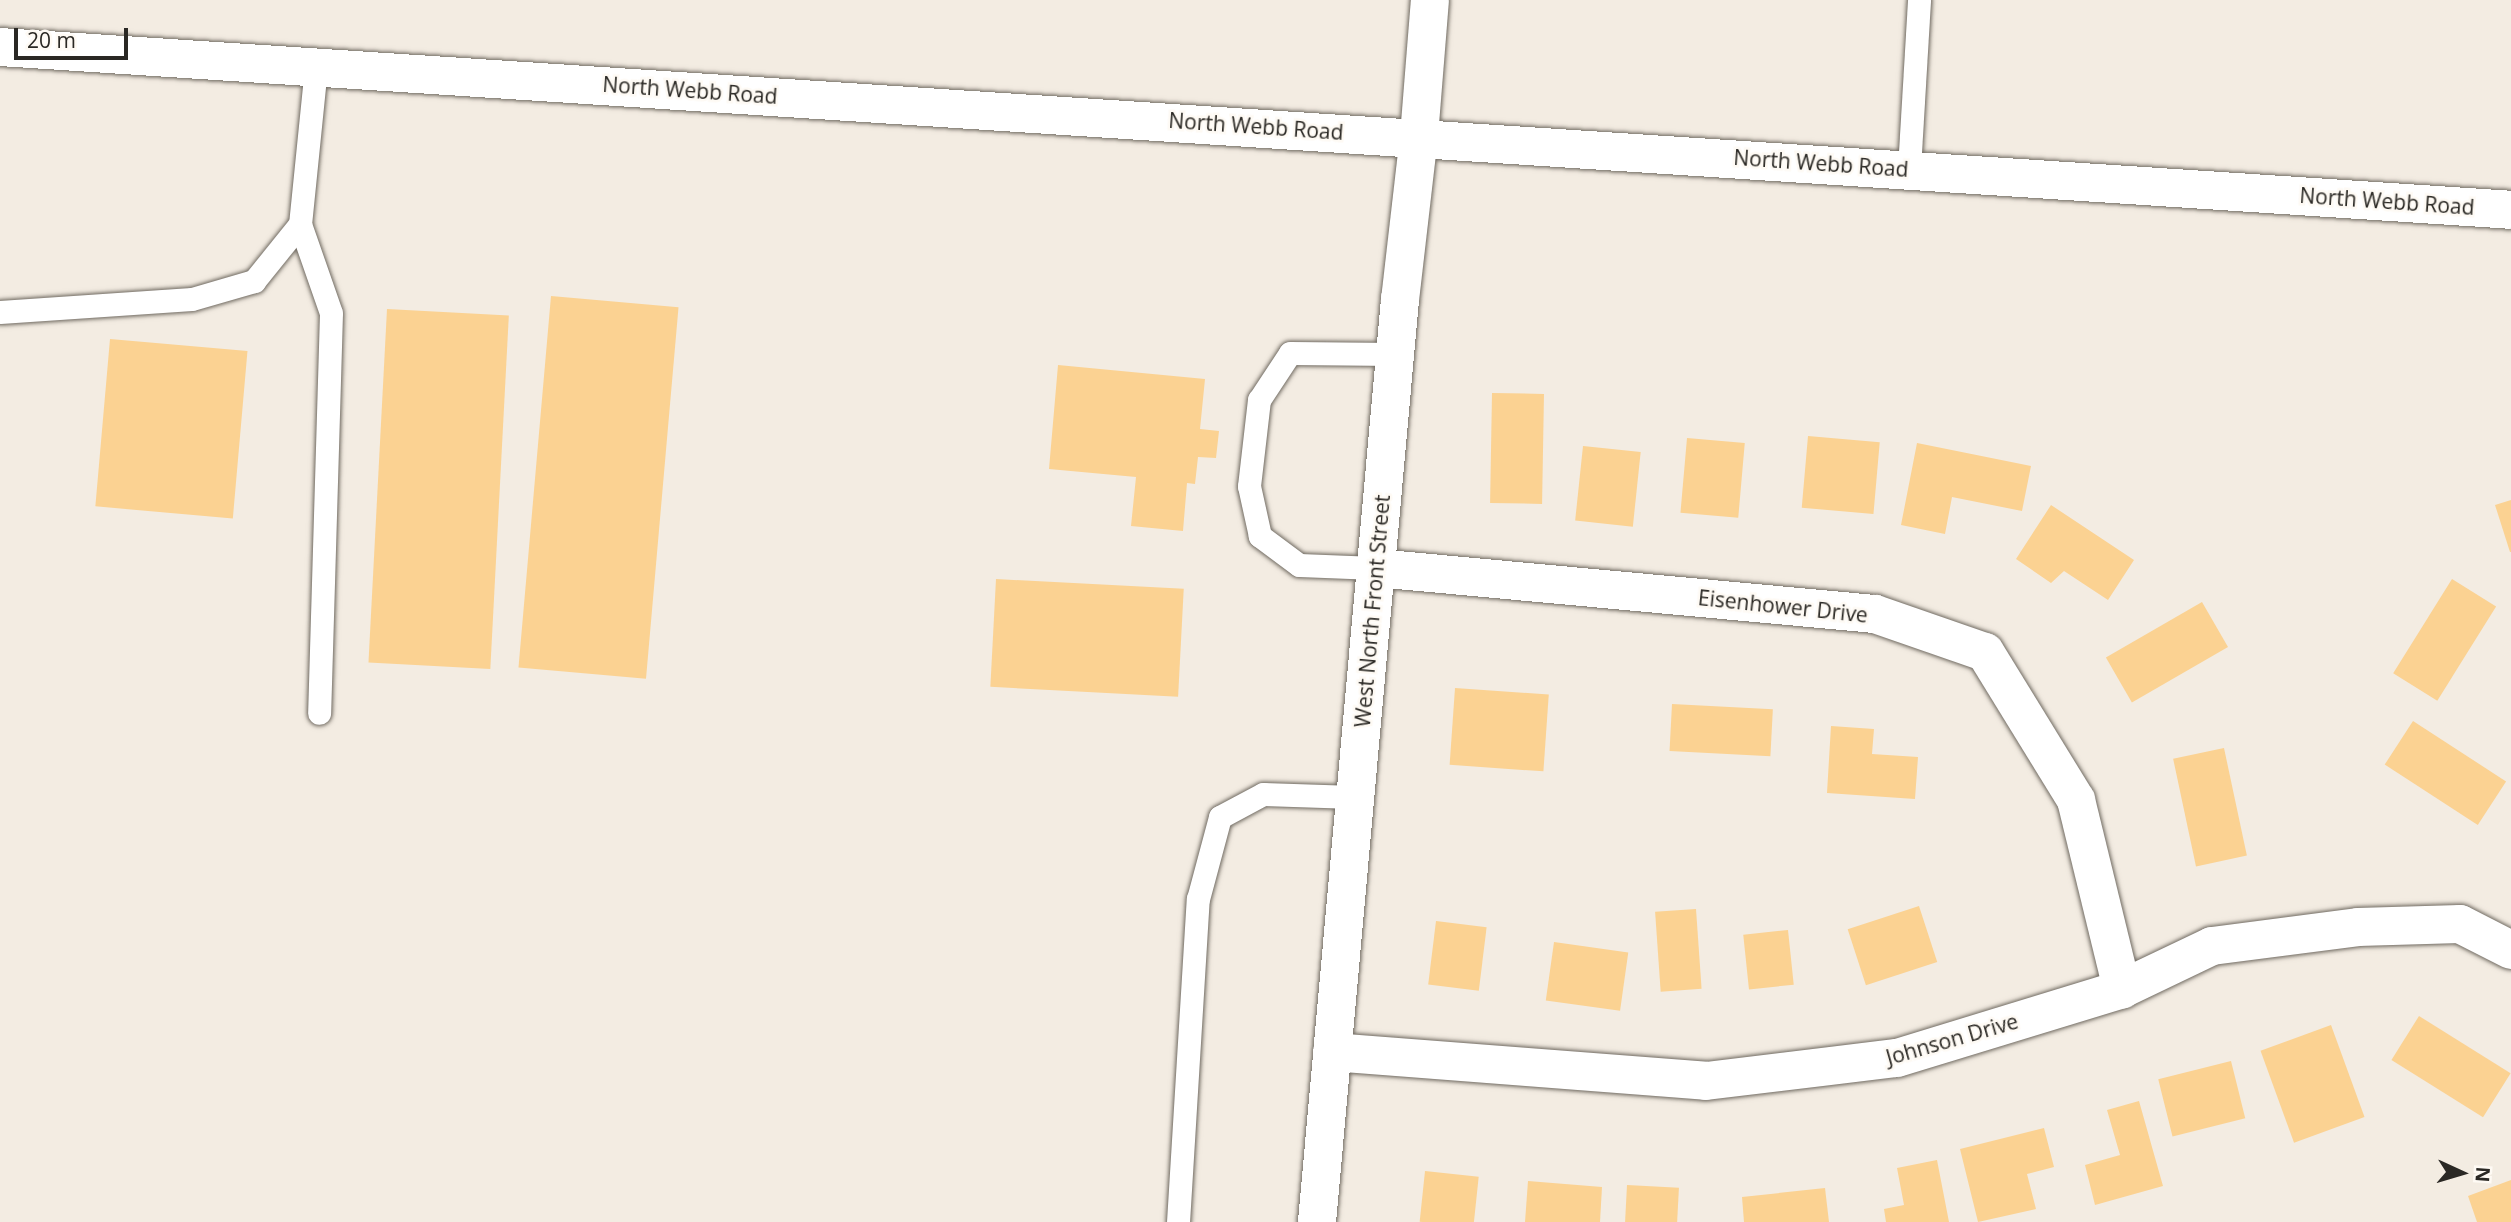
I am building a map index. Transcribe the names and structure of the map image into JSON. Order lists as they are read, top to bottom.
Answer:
{
  "streets": {
    "street": [
      "North Webb Road",
      "Eisenhower Drive",
      "West North Front Street",
      "Johnson Drive"
    ]
  },
  "crossings": [
    ["North Webb Road", "West North Front Street"],
    ["Eisenhower Drive", "West North Front Street"],
    ["Eisenhower Drive", "Johnson Drive"],
    ["West North Front Street", "Johnson Drive"]
  ],
  "scale_bar": "20 m",
  "north": "right"
}
